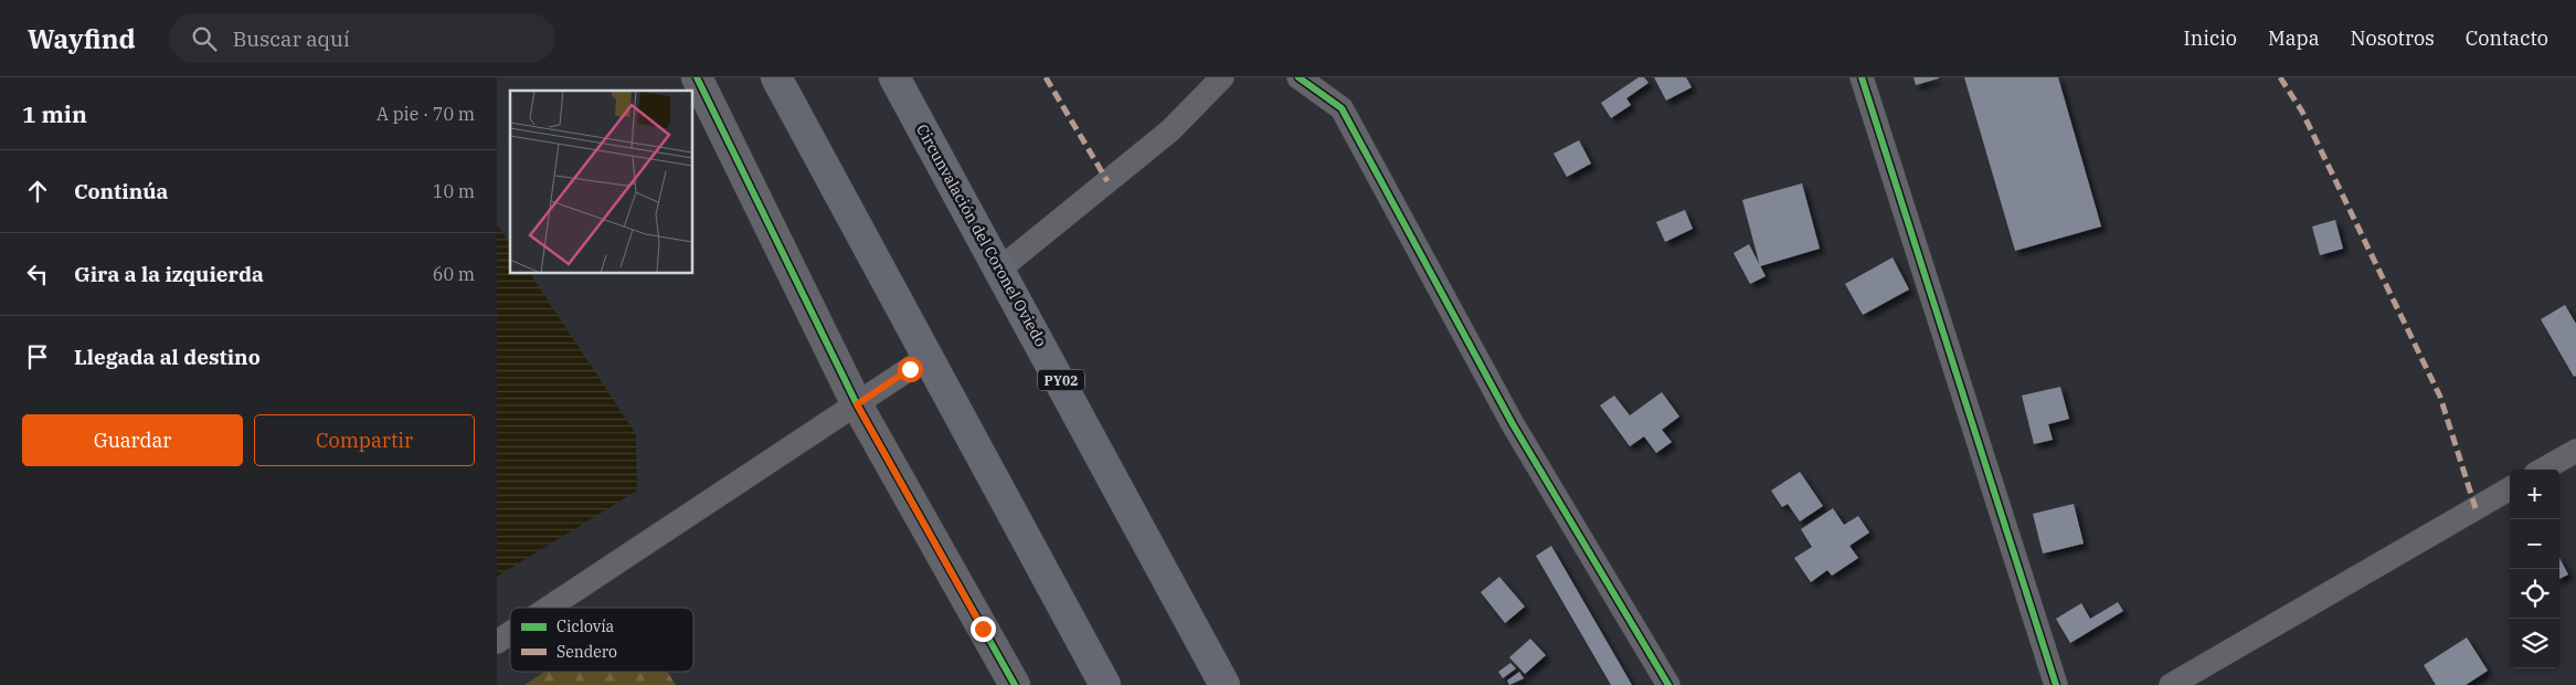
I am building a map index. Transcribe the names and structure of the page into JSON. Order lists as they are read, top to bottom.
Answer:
{
  "streets": {
    "highway": ["Circunvalación del Coronel Oviedo", "PY02"]
  },
  "legend": ["Ciclovía", "Sendero"],
  "page": {
    "header": "Wayfind",
    "search": "Buscar aquí",
    "nav": [
      "Inicio",
      "Mapa",
      "Nosotros",
      "Contacto"
    ],
    "heading": ["1 min", "A pie · 70 m"],
    "list": [
      ["Continúa", "10 m"],
      ["Gira a la izquierda", "60 m"],
      "Llegada al destino"
    ],
    "buttons": ["Guardar", "Compartir"],
    "map_buttons": ["+", "−"]
  }
}
